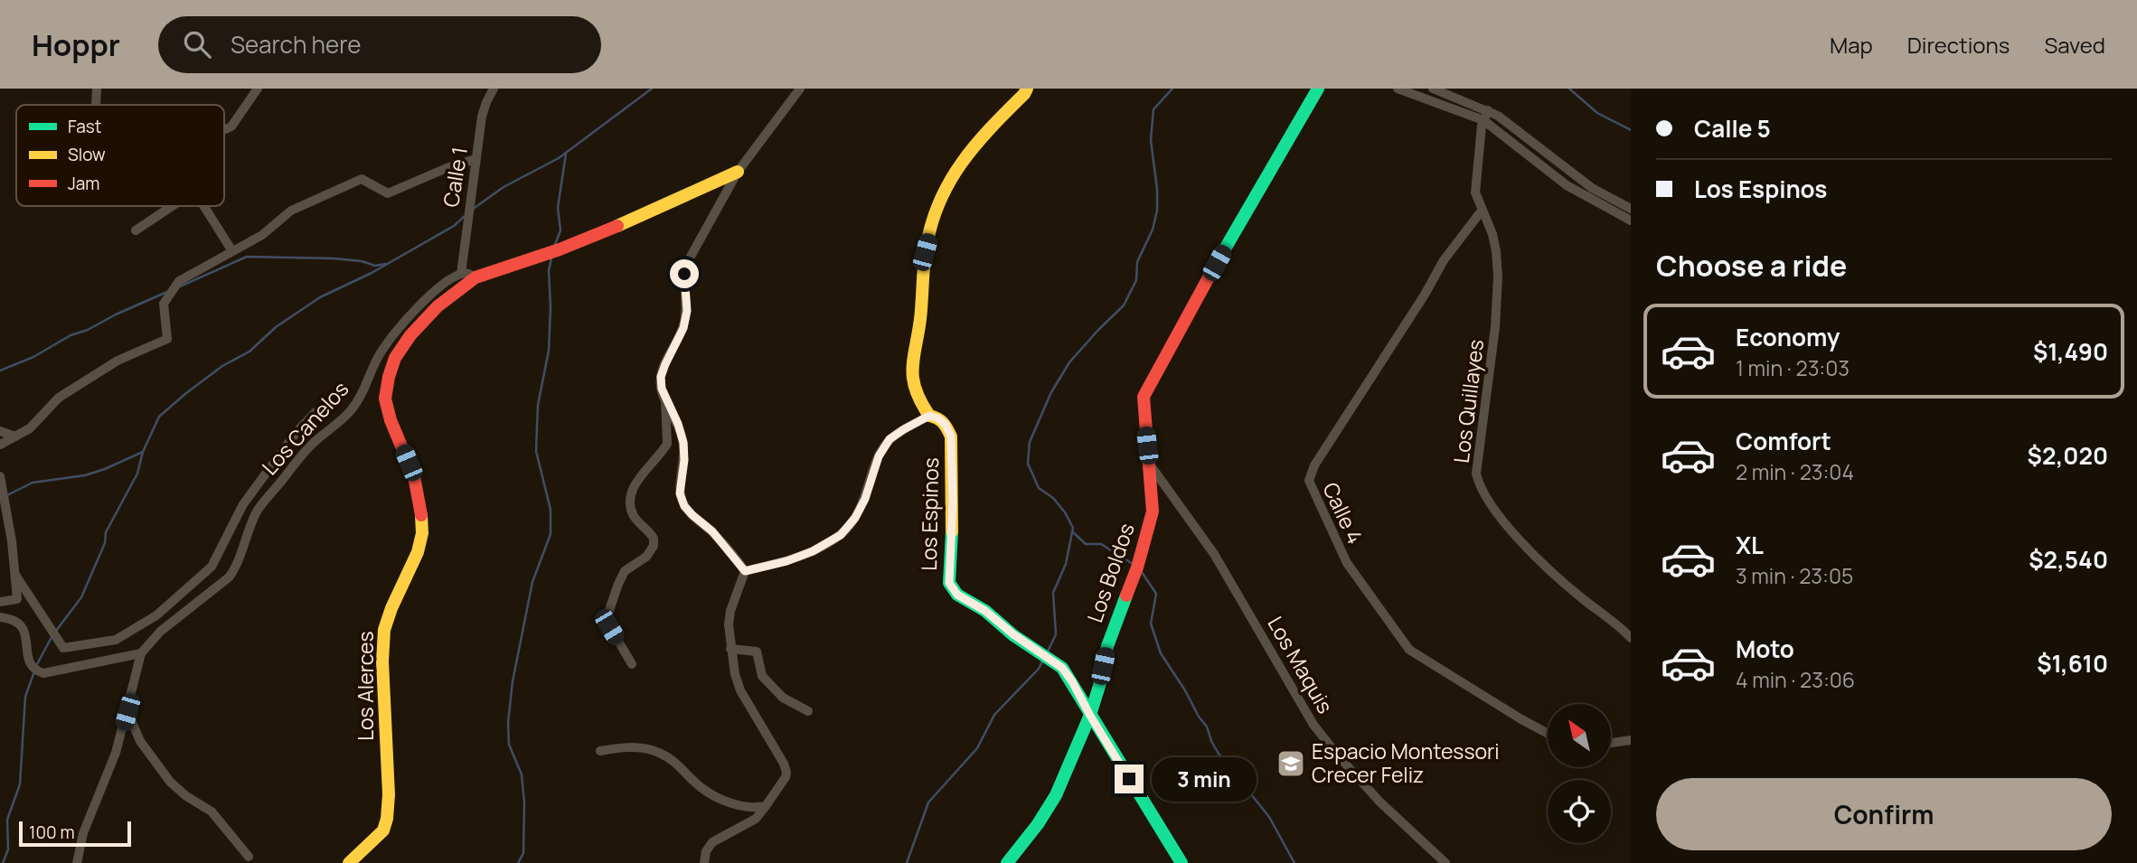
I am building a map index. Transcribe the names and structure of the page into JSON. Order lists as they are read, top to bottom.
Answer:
{
  "streets": {
    "street": [
      "Calle 1",
      "Los Quillayes",
      "Los Canelos",
      "Calle 4",
      "Los Espinos",
      "Los Boldos",
      "Los Maquis",
      "Los Alerces"
    ]
  },
  "crossings": [
    ["Calle 1", "Los Canelos"],
    ["Los Quillayes", "Calle 4"],
    ["Los Espinos", "Los Boldos"],
    ["Los Boldos", "Los Maquis"]
  ],
  "places": {
    "school or university": ["Espacio Montessori Crecer Feliz"]
  },
  "legend": ["Fast", "Slow", "Jam"],
  "scale_bar": "100 m",
  "north": "top left",
  "page": {
    "header": "Hoppr",
    "search": "Search here",
    "nav": ["Map", "Directions", "Saved"],
    "banner": ["Calle 5", "Los Espinos"],
    "heading": "Choose a ride",
    "list": [
      {
        "name": "Economy",
        "note": "1 min · 23:03",
        "value": "$1,490"
      },
      {
        "name": "Comfort",
        "note": "2 min · 23:04",
        "value": "$2,020"
      },
      {
        "name": "XL",
        "note": "3 min · 23:05",
        "value": "$2,540"
      },
      {
        "name": "Moto",
        "note": "4 min · 23:06",
        "value": "$1,610"
      }
    ],
    "bubble": "3 min",
    "buttons": "Confirm",
    "scale": "100 m"
  }
}
